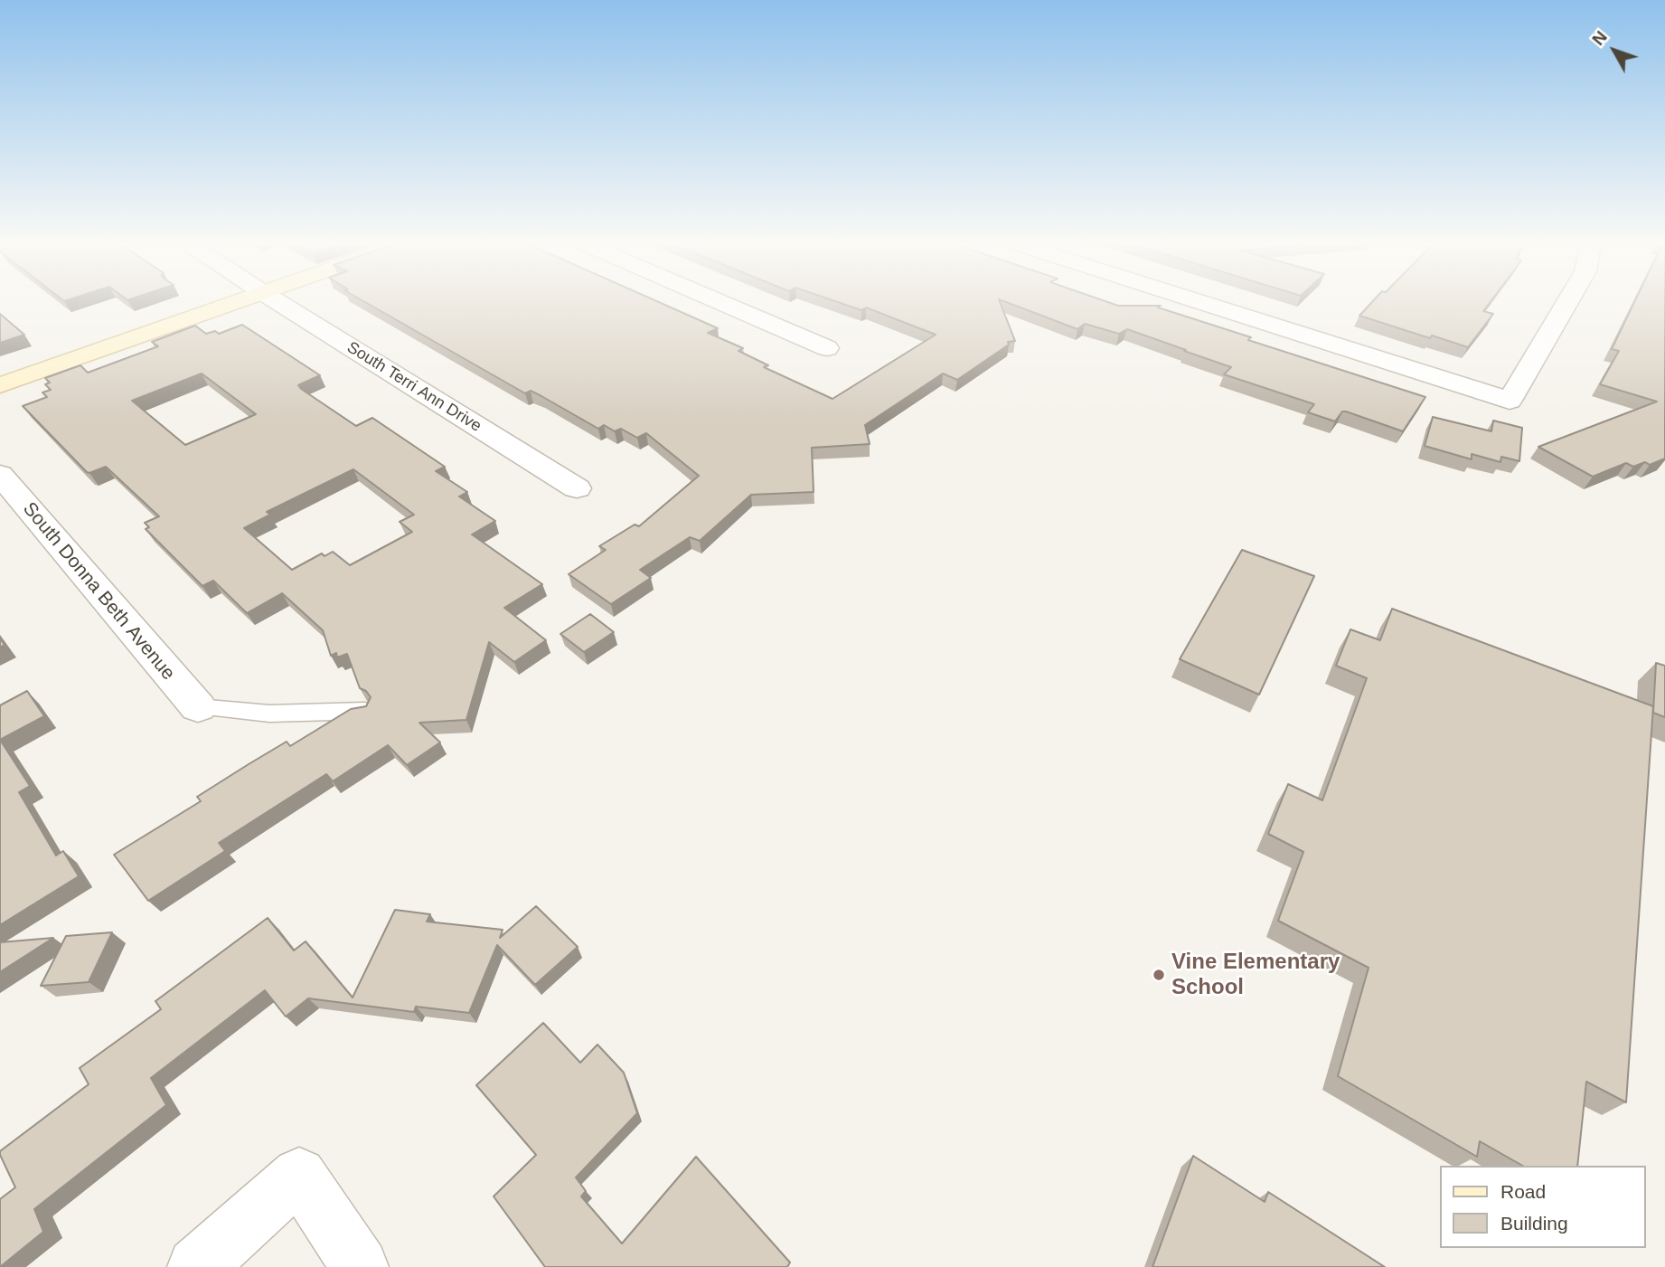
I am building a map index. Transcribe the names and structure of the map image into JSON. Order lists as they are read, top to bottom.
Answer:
{
  "streets": {
    "street": ["South Terri Ann Drive", "South Donna Beth Avenue"]
  },
  "places": ["Vine Elementary School"],
  "legend": ["Road", "Building"],
  "north": "top left"
}
